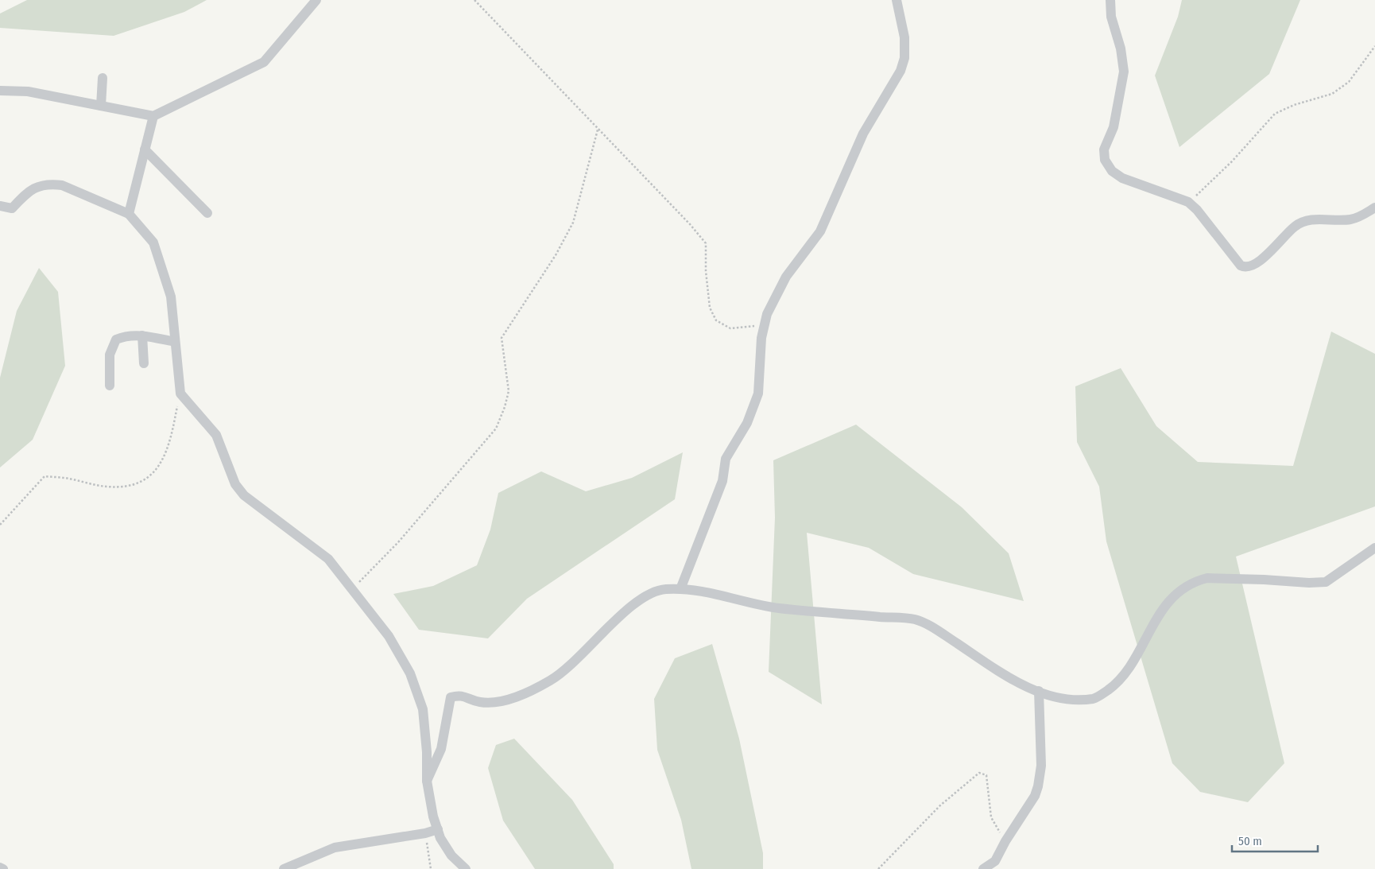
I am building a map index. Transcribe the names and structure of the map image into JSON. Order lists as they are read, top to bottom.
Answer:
{
  "scale_bar": "50 m"
}
